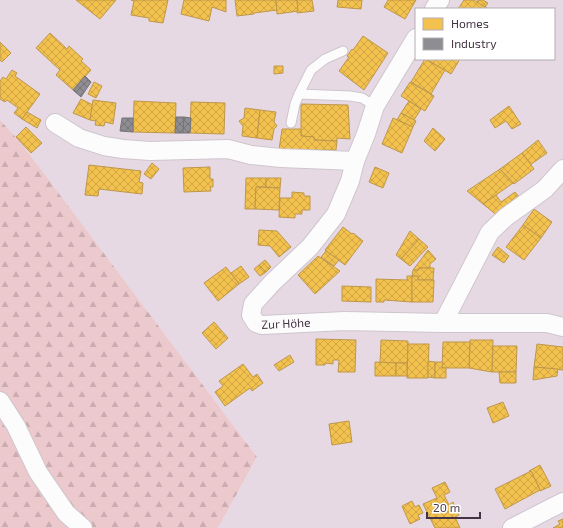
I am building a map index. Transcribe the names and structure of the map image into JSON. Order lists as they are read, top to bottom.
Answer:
{
  "streets": {
    "street": ["Zur Höhe"]
  },
  "legend": ["Homes", "Industry"],
  "scale_bar": "20 m"
}
